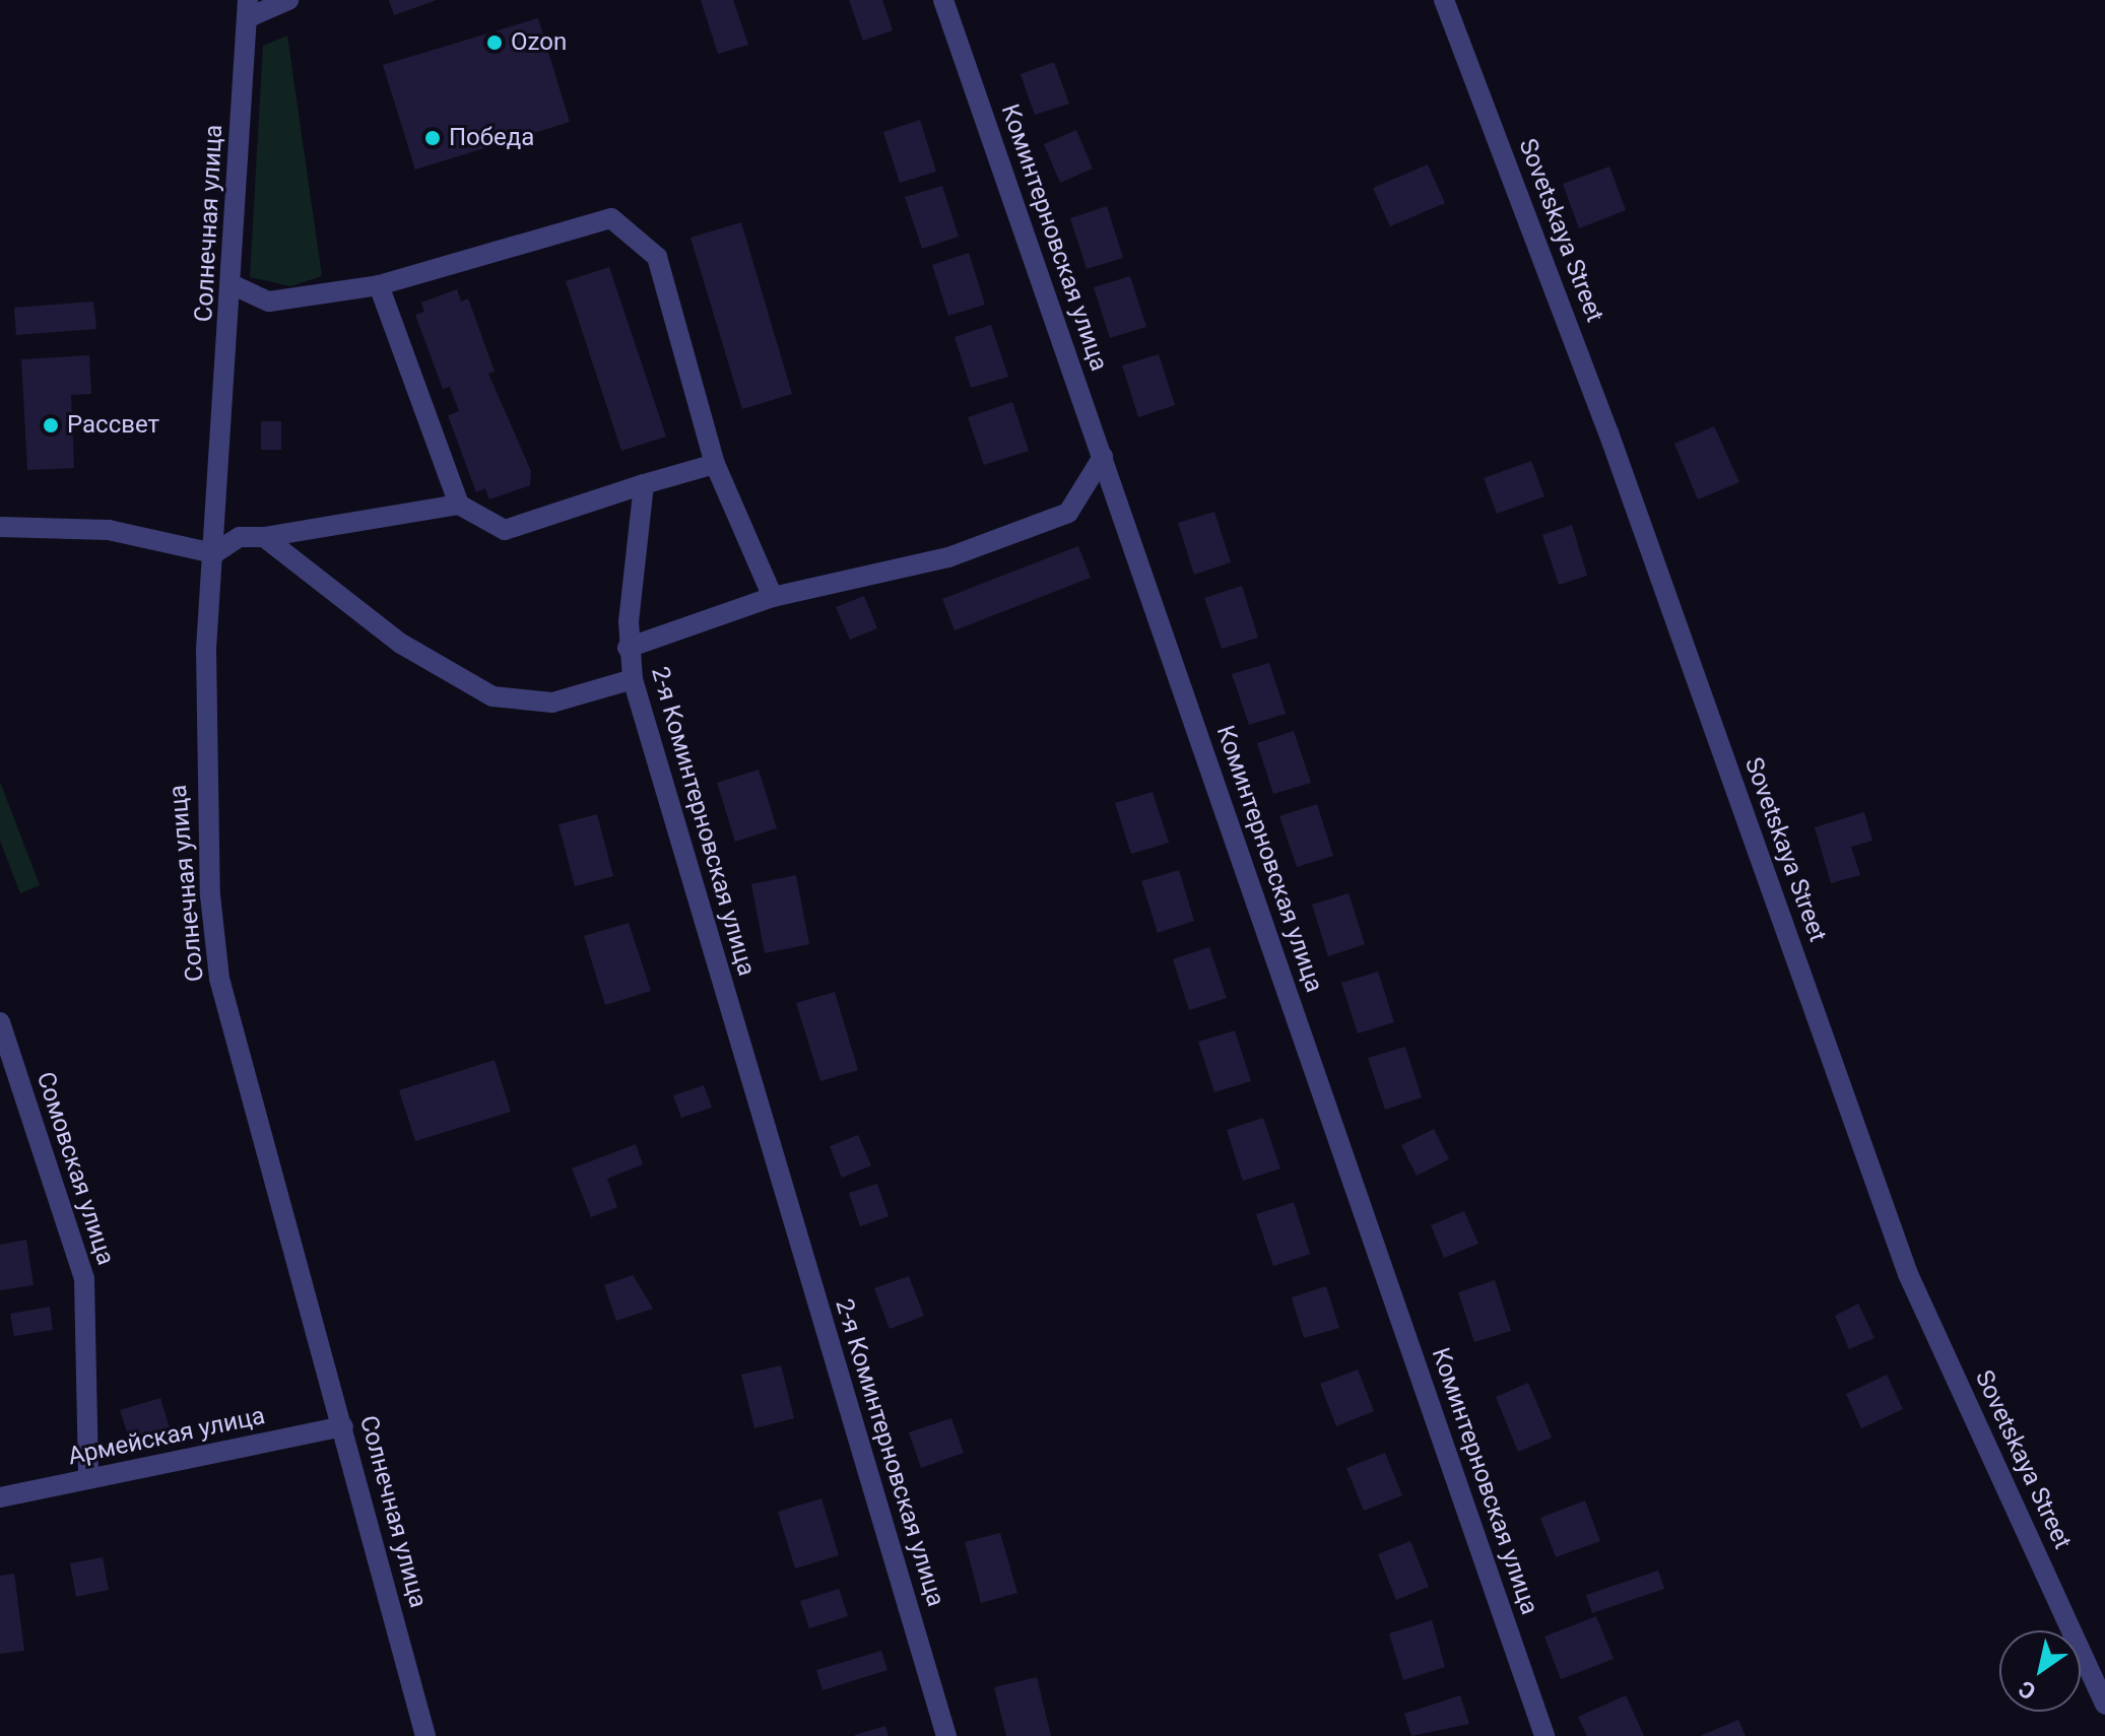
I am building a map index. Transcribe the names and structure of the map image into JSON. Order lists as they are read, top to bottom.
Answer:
{
  "streets": {
    "street": [
      "Солнечная улица",
      "Sovetskaya Street",
      "Коминтерновская улица",
      "2-я Коминтерновская улица",
      "Сомовская улица",
      "Армейская улица"
    ]
  },
  "crossings": [
    ["Солнечная улица", "Армейская улица"],
    ["Сомовская улица", "Армейская улица"]
  ],
  "places": ["Ozon", "Победа", "Рассвет"],
  "north": "bottom left"
}
